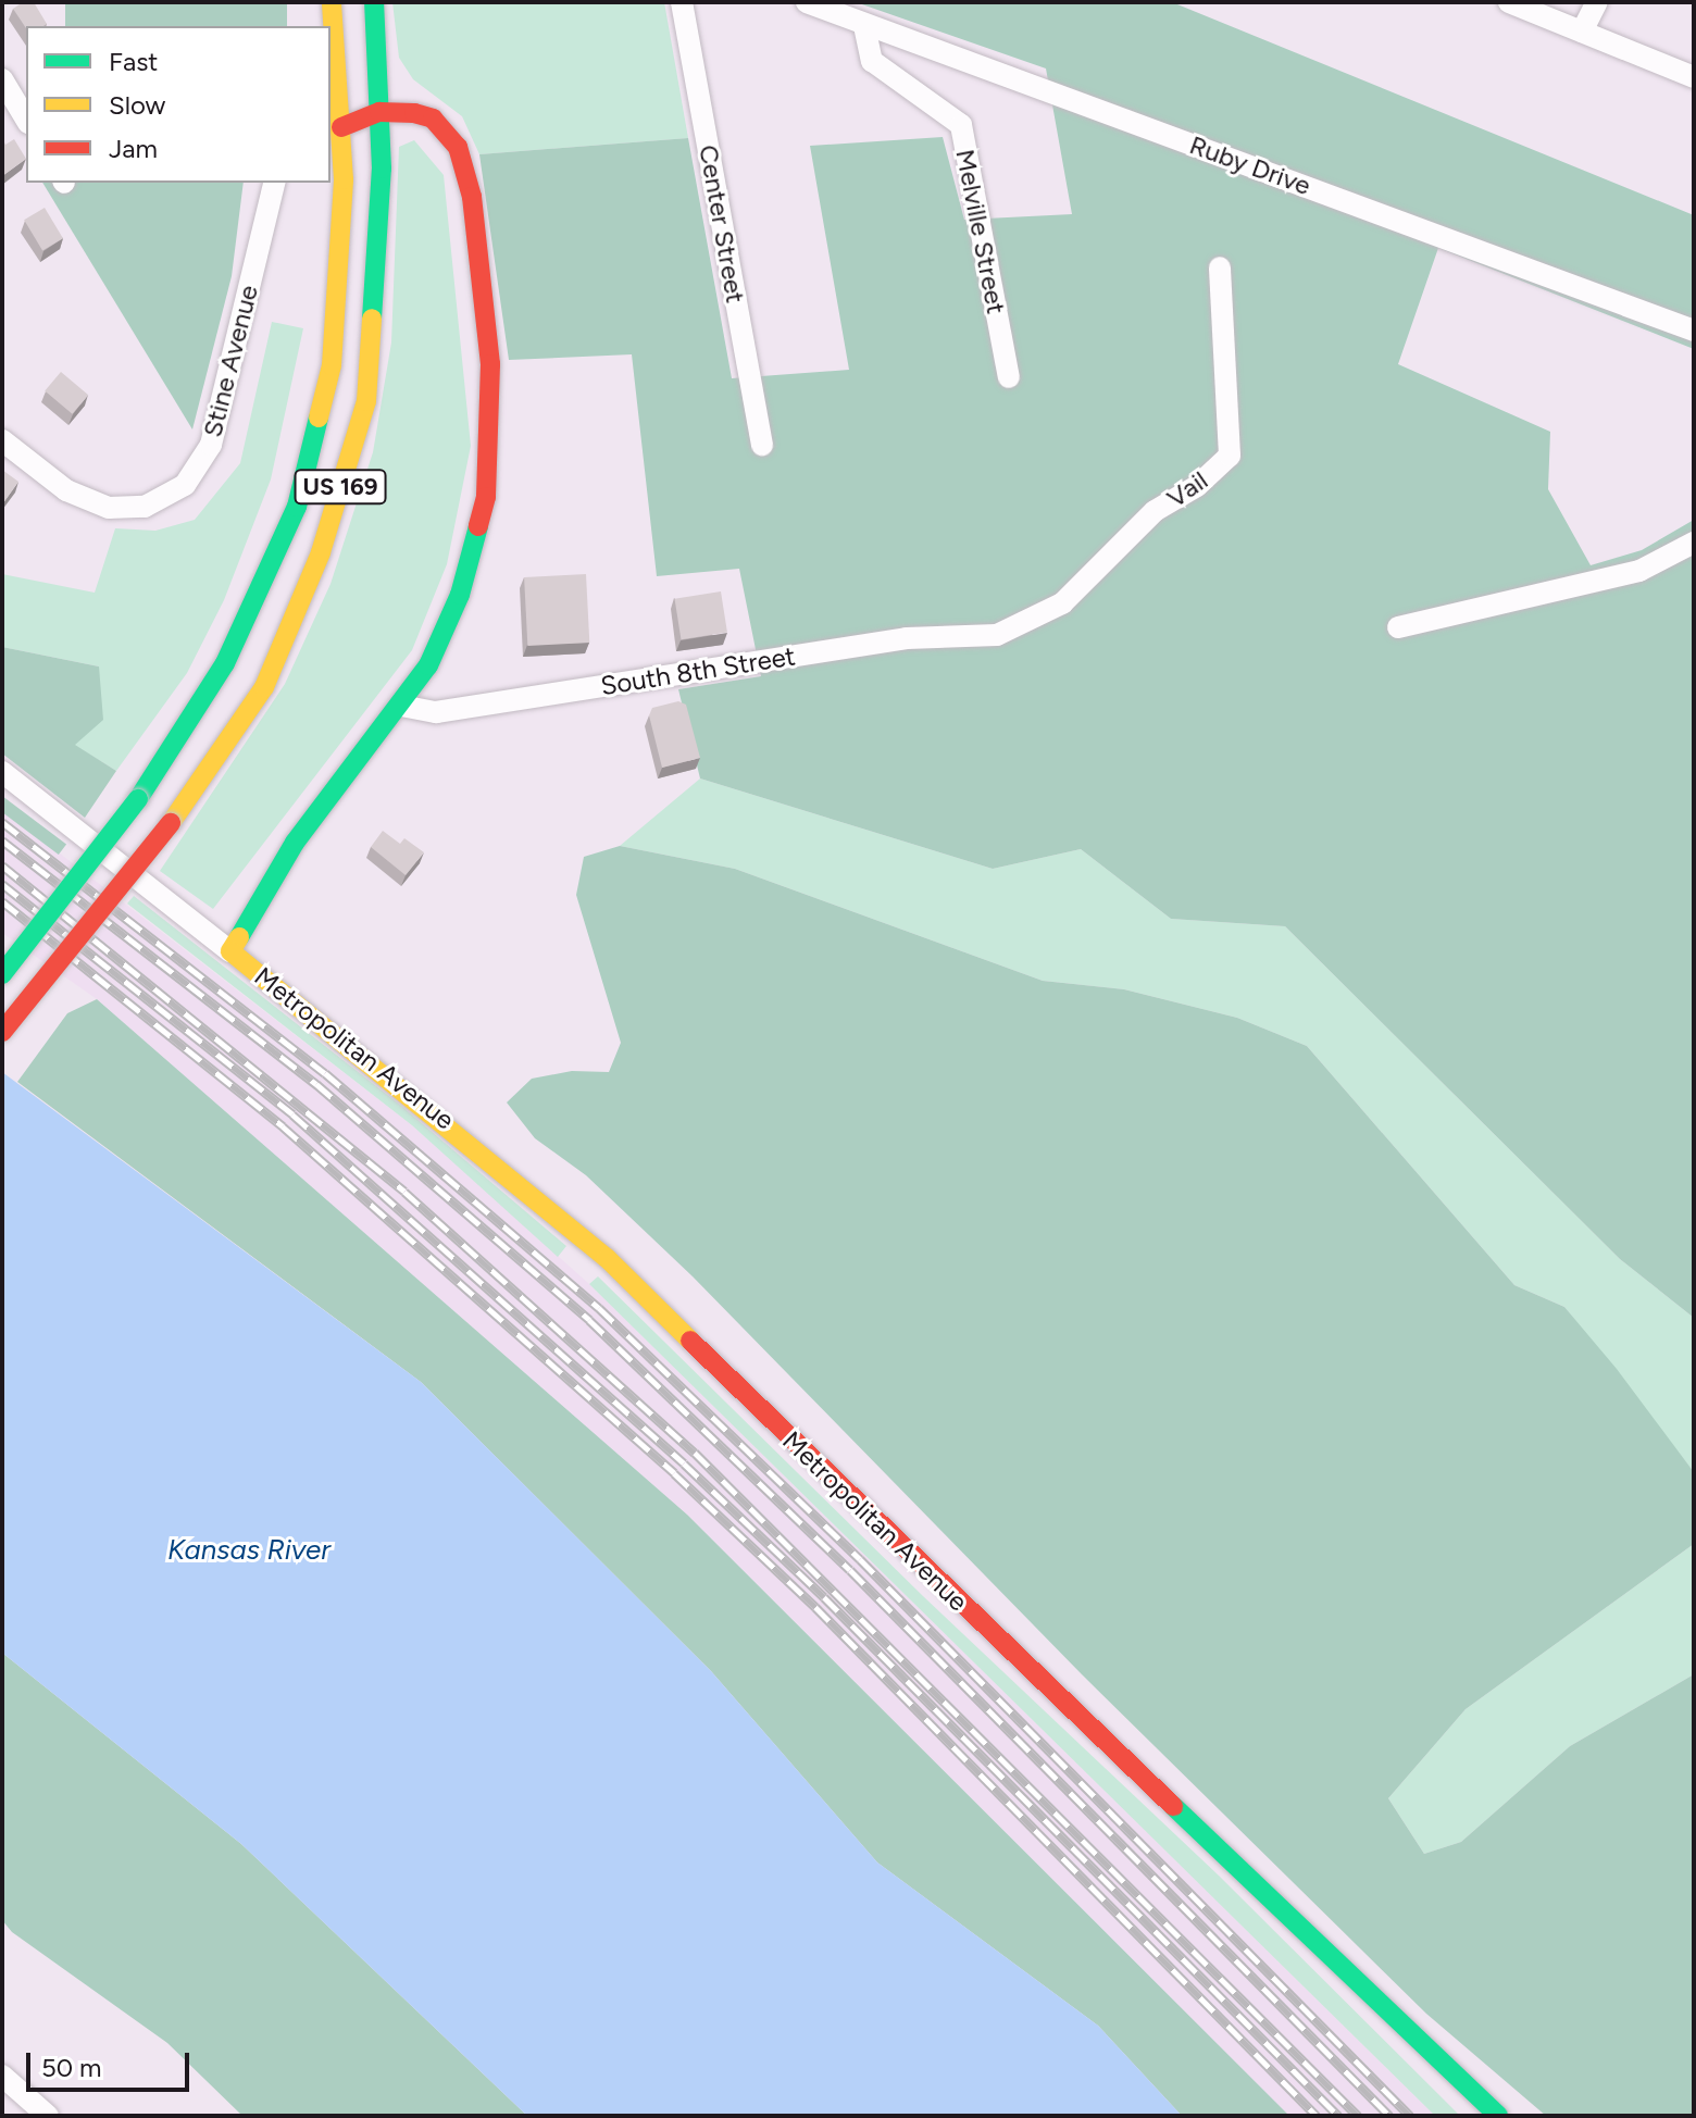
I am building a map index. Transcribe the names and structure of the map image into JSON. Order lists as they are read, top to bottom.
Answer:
{
  "streets": {
    "main road": ["US 169", "Metropolitan Avenue"],
    "street": [
      "Ruby Drive",
      "Center Street",
      "Melville Street",
      "Stine Avenue",
      "Vail",
      "South 8th Street"
    ]
  },
  "crossings": [
    ["Ruby Drive", "Melville Street"],
    ["US 169", "Metropolitan Avenue"],
    ["Vail", "South 8th Street"],
    ["South 8th Street", "Metropolitan Avenue"]
  ],
  "water": ["Kansas River"],
  "legend": ["Fast", "Slow", "Jam"],
  "scale_bar": "50 m"
}
